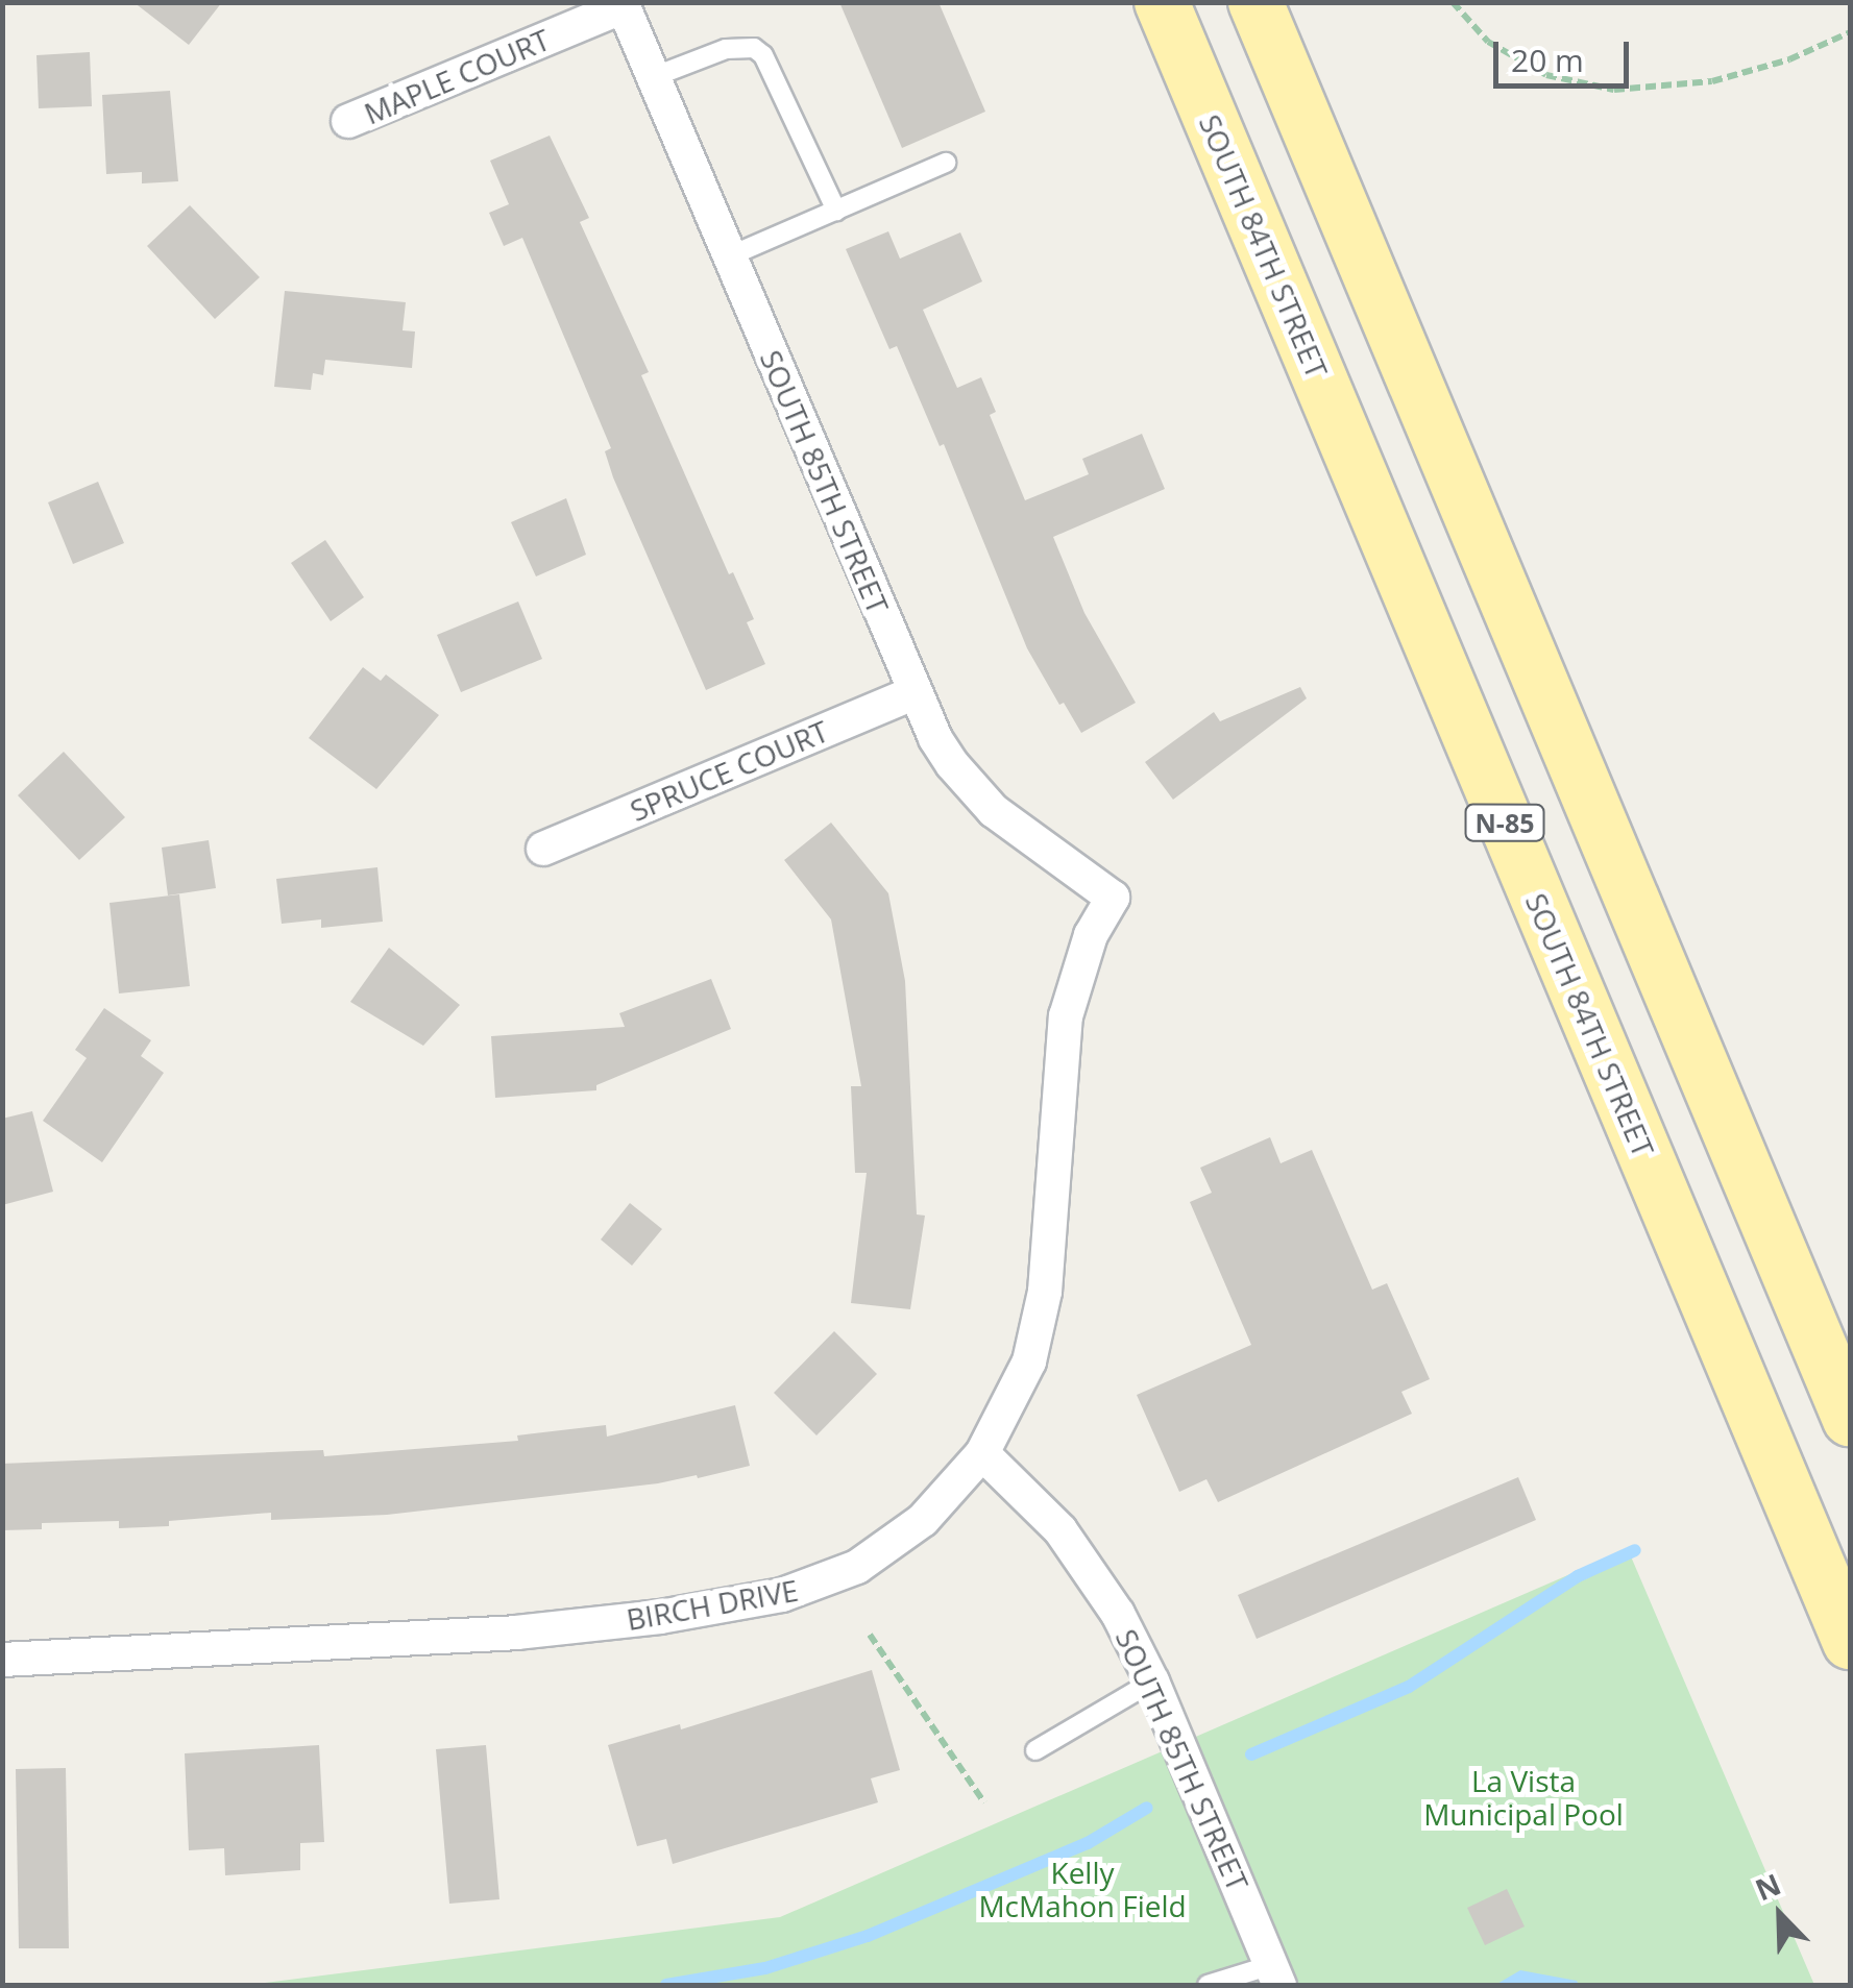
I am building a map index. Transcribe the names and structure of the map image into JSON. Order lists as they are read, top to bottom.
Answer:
{
  "streets": {
    "main road": ["SOUTH 84TH STREET", "N-85"],
    "street": [
      "MAPLE COURT",
      "SOUTH 85TH STREET",
      "SPRUCE COURT",
      "BIRCH DRIVE"
    ]
  },
  "crossings": [
    ["MAPLE COURT", "SOUTH 85TH STREET"],
    ["SOUTH 85TH STREET", "SPRUCE COURT"],
    ["SOUTH 85TH STREET", "BIRCH DRIVE"]
  ],
  "parks": ["La Vista Municipal Pool", "Kelly McMahon Field"],
  "scale_bar": "20 m",
  "north": "top left"
}
